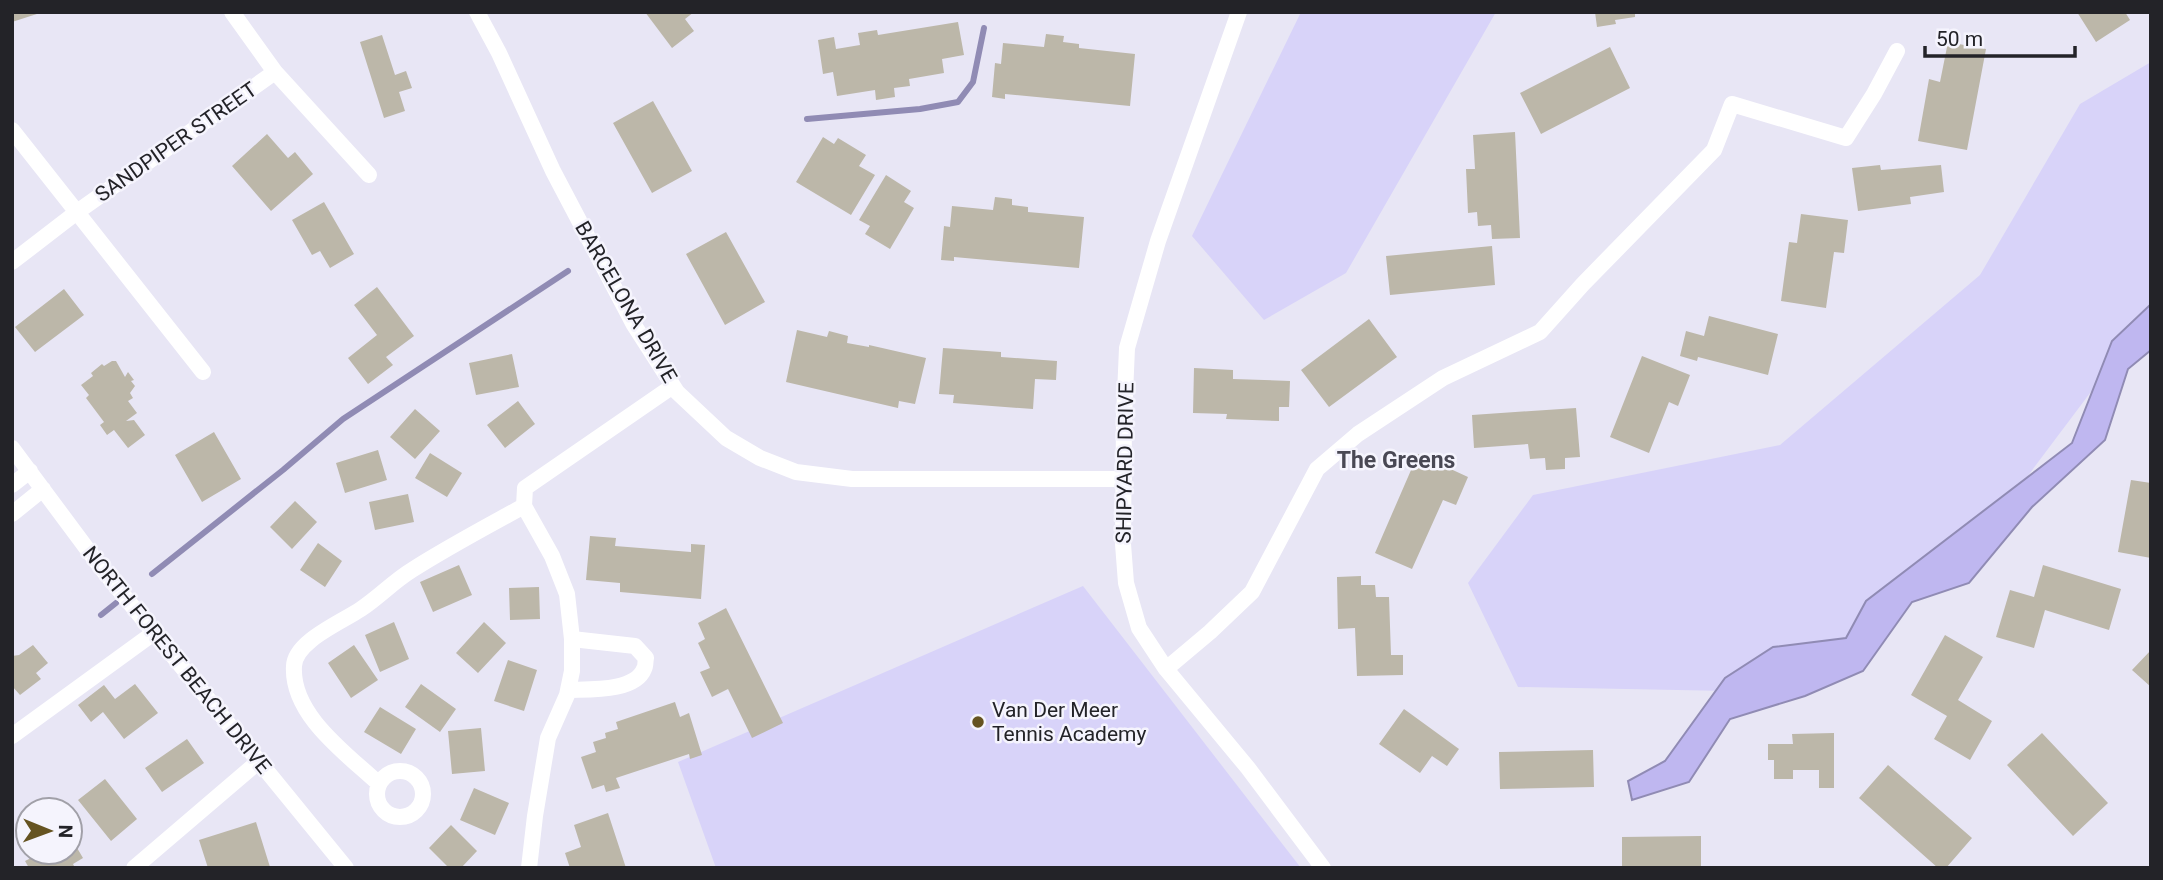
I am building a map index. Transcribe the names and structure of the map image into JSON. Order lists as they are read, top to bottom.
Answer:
{
  "streets": {
    "street": [
      "SANDPIPER STREET",
      "BARCELONA DRIVE",
      "SHIPYARD DRIVE",
      "NORTH FOREST BEACH DRIVE"
    ]
  },
  "crossings": [
    ["BARCELONA DRIVE", "SHIPYARD DRIVE"]
  ],
  "districts": ["The Greens"],
  "places": ["Van Der Meer Tennis Academy"],
  "scale_bar": "50 m",
  "north": "right"
}
